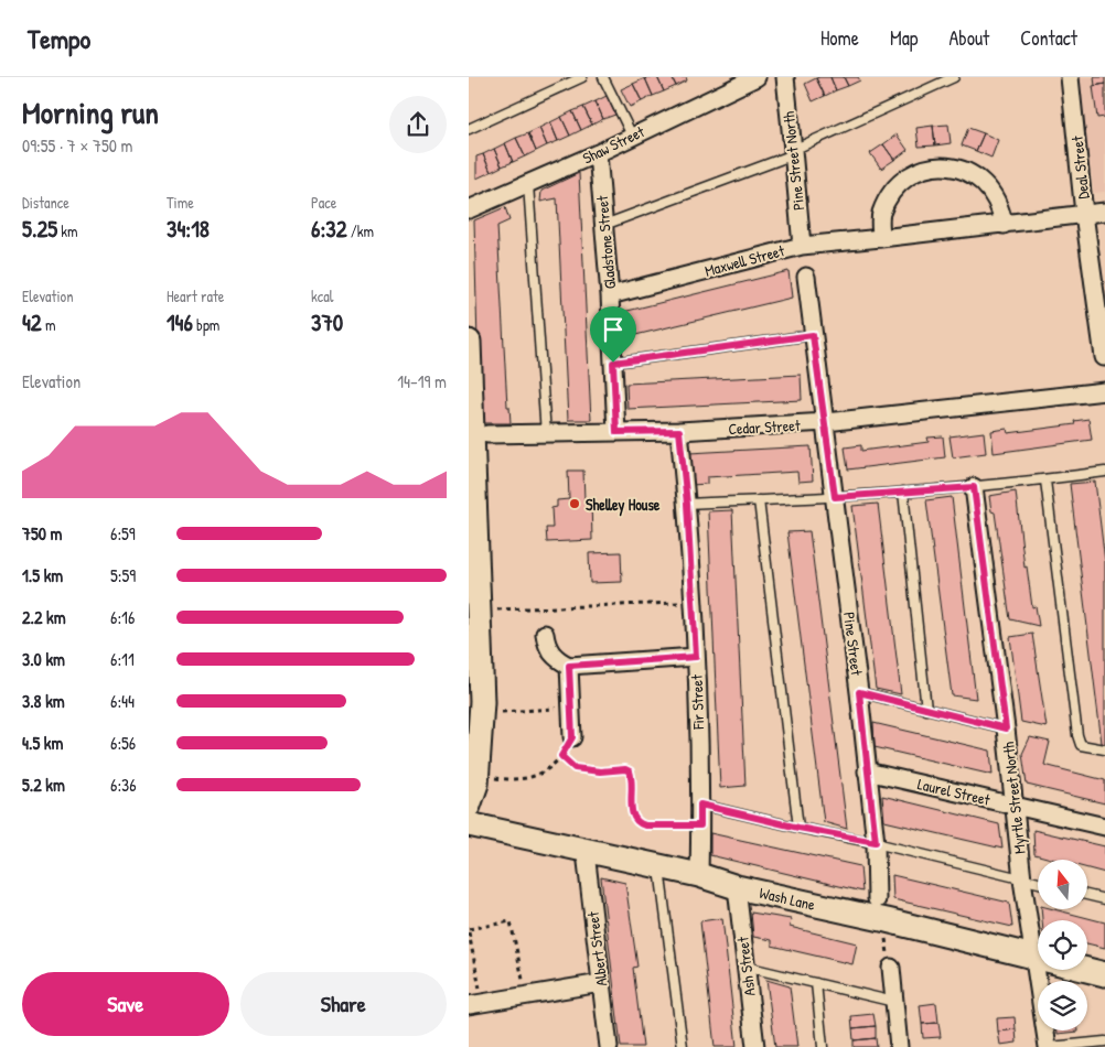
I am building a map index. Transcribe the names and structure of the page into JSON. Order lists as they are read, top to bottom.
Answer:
{
  "streets": {
    "main road": ["Wash Lane"],
    "street": [
      "Shaw Street",
      "Pine Street North",
      "Deal Street",
      "Gladstone Street",
      "Maxwell Street",
      "Cedar Street",
      "Pine Street",
      "Fir Street",
      "Laurel Street",
      "Myrtle Street North",
      "Albert Street",
      "Ash Street"
    ]
  },
  "crossings": [
    ["Shaw Street", "Gladstone Street"],
    ["Pine Street North", "Maxwell Street"],
    ["Deal Street", "Maxwell Street"],
    ["Gladstone Street", "Maxwell Street"],
    ["Gladstone Street", "Cedar Street"],
    ["Cedar Street", "Pine Street"],
    ["Cedar Street", "Fir Street"],
    ["Pine Street", "Laurel Street"],
    ["Fir Street", "Wash Lane"],
    ["Laurel Street", "Myrtle Street North"],
    ["Myrtle Street North", "Wash Lane"],
    ["Wash Lane", "Albert Street"],
    ["Wash Lane", "Ash Street"]
  ],
  "places": ["Shelley House"],
  "north": "top",
  "page": {
    "header": "Tempo",
    "nav": [
      "Home",
      "Map",
      "About",
      "Contact"
    ],
    "heading": ["Morning run", "09:55 · 7 × 750 m"],
    "stats": [
      ["Distance", "5.25 km"],
      ["Time", "34:18"],
      ["Pace", "6:32 /km"],
      ["Elevation", "42 m"],
      ["Heart rate", "146 bpm"],
      ["kcal", "370"]
    ],
    "chart": ["Elevation", "14–19 m"],
    "list": [
      {
        "name": "750 m",
        "note": "6:59"
      },
      {
        "name": "1.5 km",
        "note": "5:59"
      },
      {
        "name": "2.2 km",
        "note": "6:16"
      },
      {
        "name": "3.0 km",
        "note": "6:11"
      },
      {
        "name": "3.8 km",
        "note": "6:44"
      },
      {
        "name": "4.5 km",
        "note": "6:56"
      },
      {
        "name": "5.2 km",
        "note": "6:36"
      }
    ],
    "buttons": ["Save", "Share"]
  }
}
